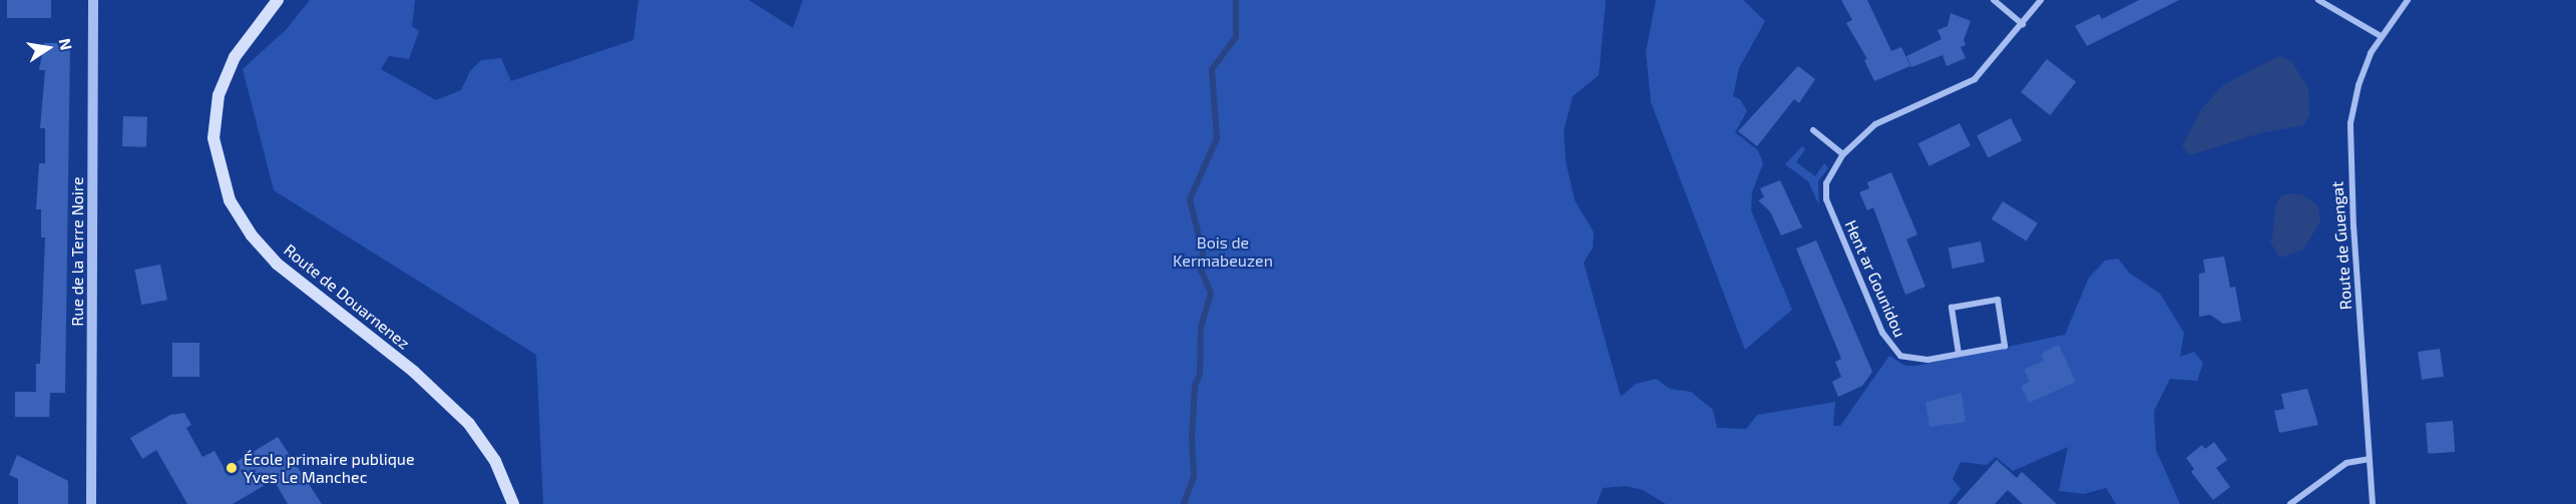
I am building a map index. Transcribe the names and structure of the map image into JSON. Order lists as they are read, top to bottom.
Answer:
{
  "streets": {
    "main road": ["Route de Douarnenez"],
    "street": ["Route de Guengat", "Rue de la Terre Noire", "Hent ar Gounidou"]
  },
  "parks": ["Bois de Kermabeuzen"],
  "places": ["École primaire publique Yves Le Manchec"],
  "north": "right"
}
